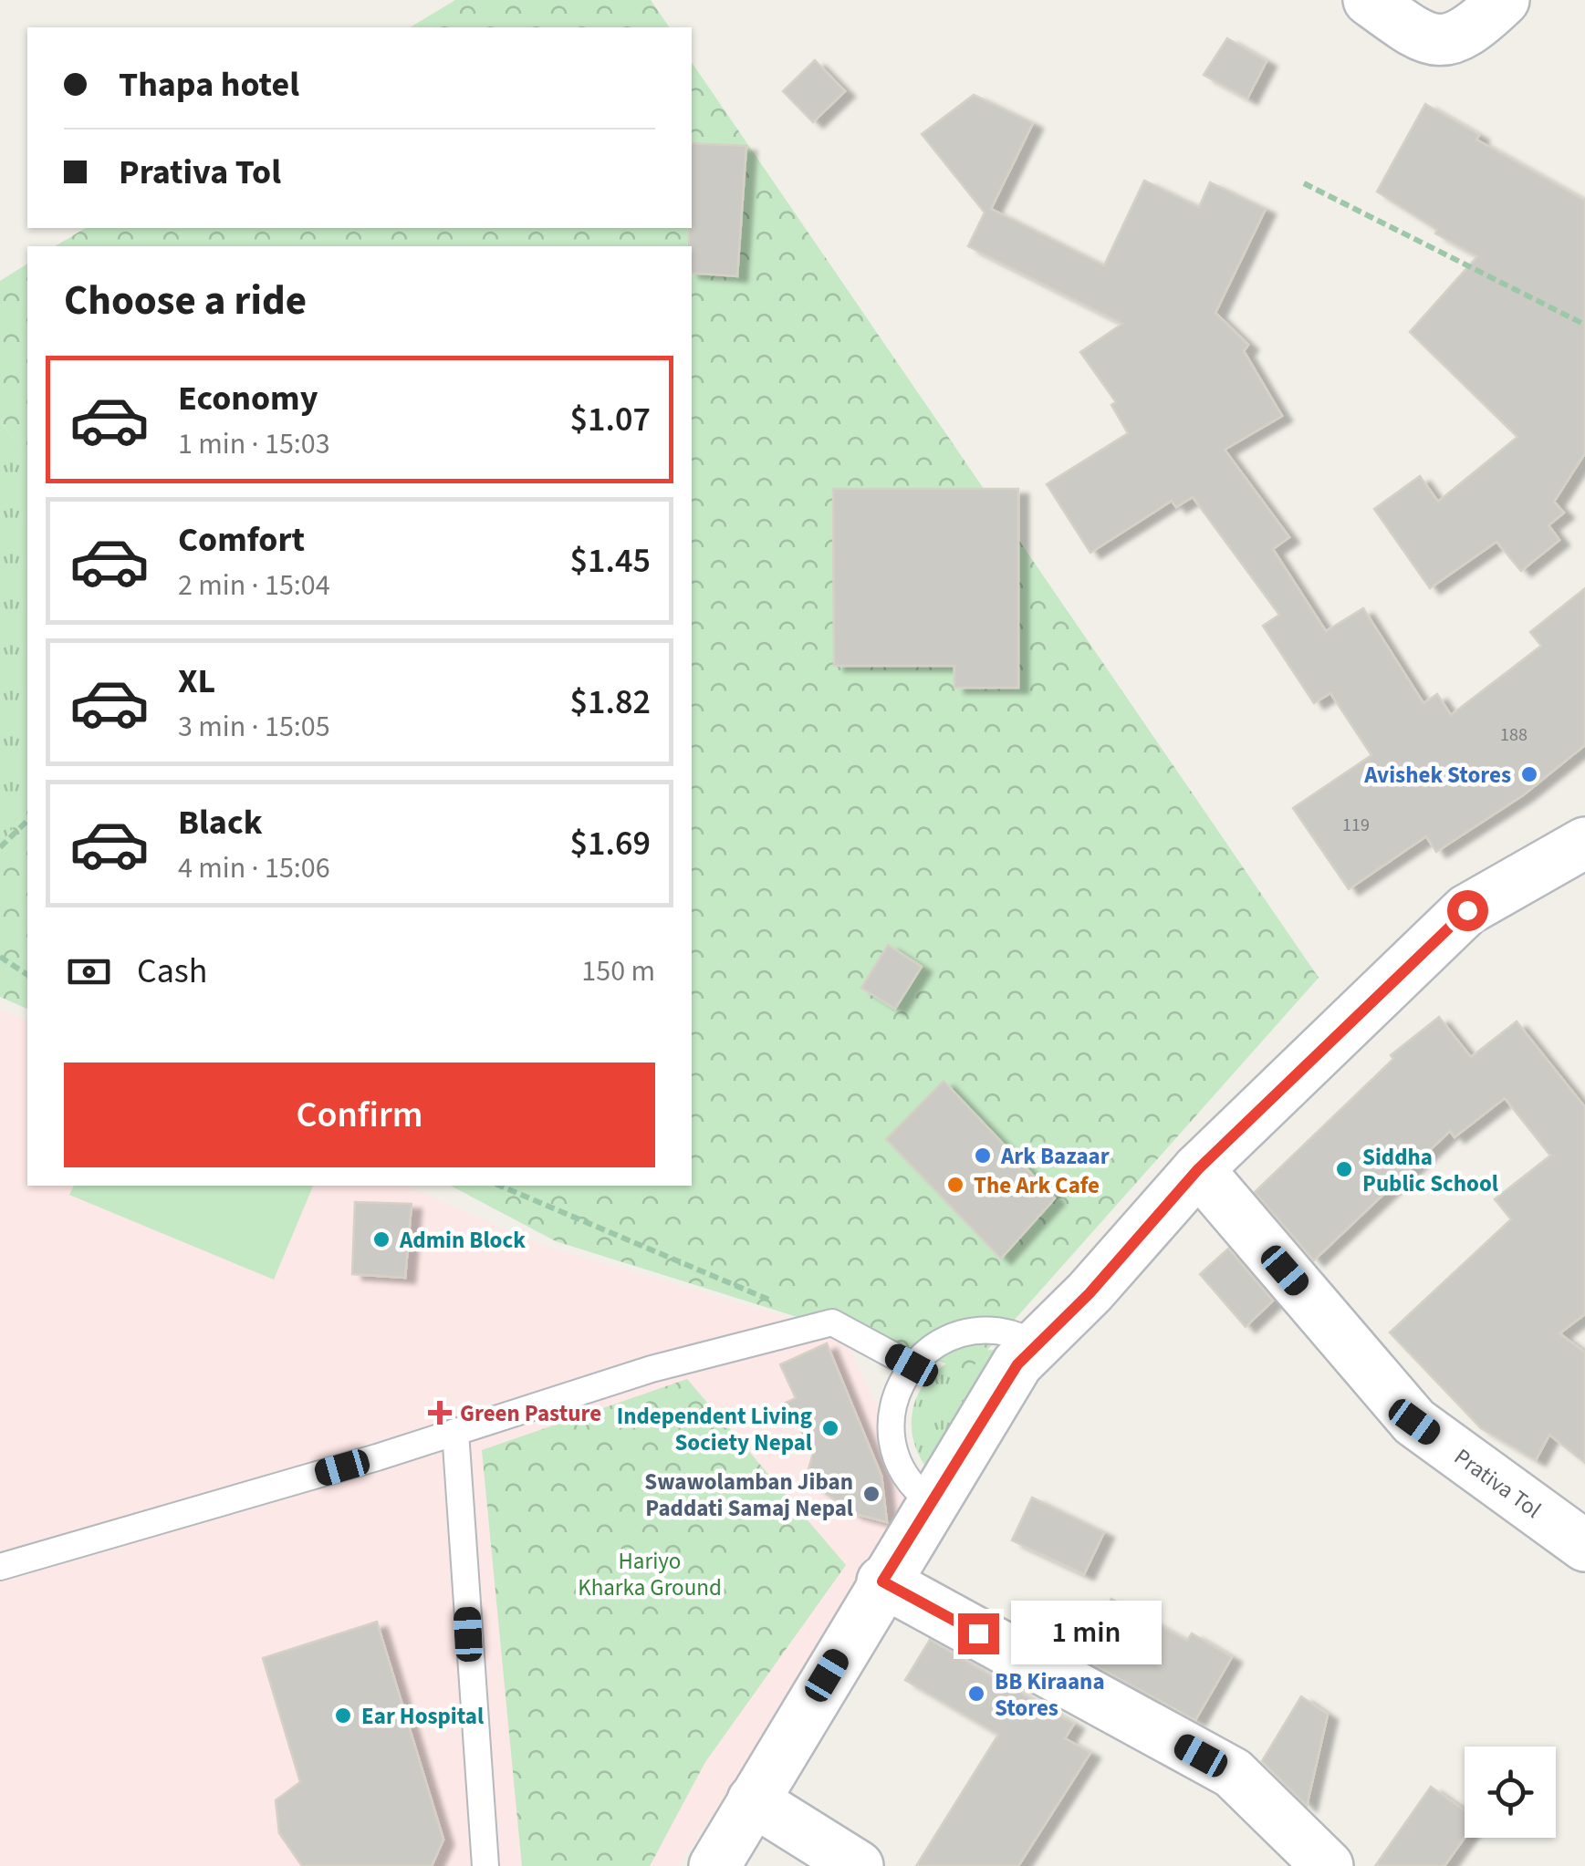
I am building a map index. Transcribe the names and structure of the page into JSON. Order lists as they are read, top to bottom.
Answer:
{
  "streets": {
    "main road": ["Prativa Tol"]
  },
  "parks": ["Hariyo Kharka Ground"],
  "places": {
    "other": [
      "Avishek Stores",
      "Ark Bazaar",
      "Siddha Public School",
      "The Ark Cafe",
      "Admin Block",
      "Independent Living Society Nepal",
      "Swawolamban Jiban Paddati Samaj Nepal",
      "BB Kiraana Stores",
      "Ear Hospital"
    ],
    "health": ["Green Pasture"]
  },
  "house_numbers": ["188", "119"],
  "page": {
    "banner": ["Thapa hotel", "Prativa Tol"],
    "heading": "Choose a ride",
    "list": [
      {
        "name": "Economy",
        "note": "1 min · 15:03",
        "value": "$1.07"
      },
      {
        "name": "Comfort",
        "note": "2 min · 15:04",
        "value": "$1.45"
      },
      {
        "name": "XL",
        "note": "3 min · 15:05",
        "value": "$1.82"
      },
      {
        "name": "Black",
        "note": "4 min · 15:06",
        "value": "$1.69"
      }
    ],
    "pay": ["Cash", "150 m"],
    "buttons": "Confirm",
    "bubble": "1 min"
  }
}
